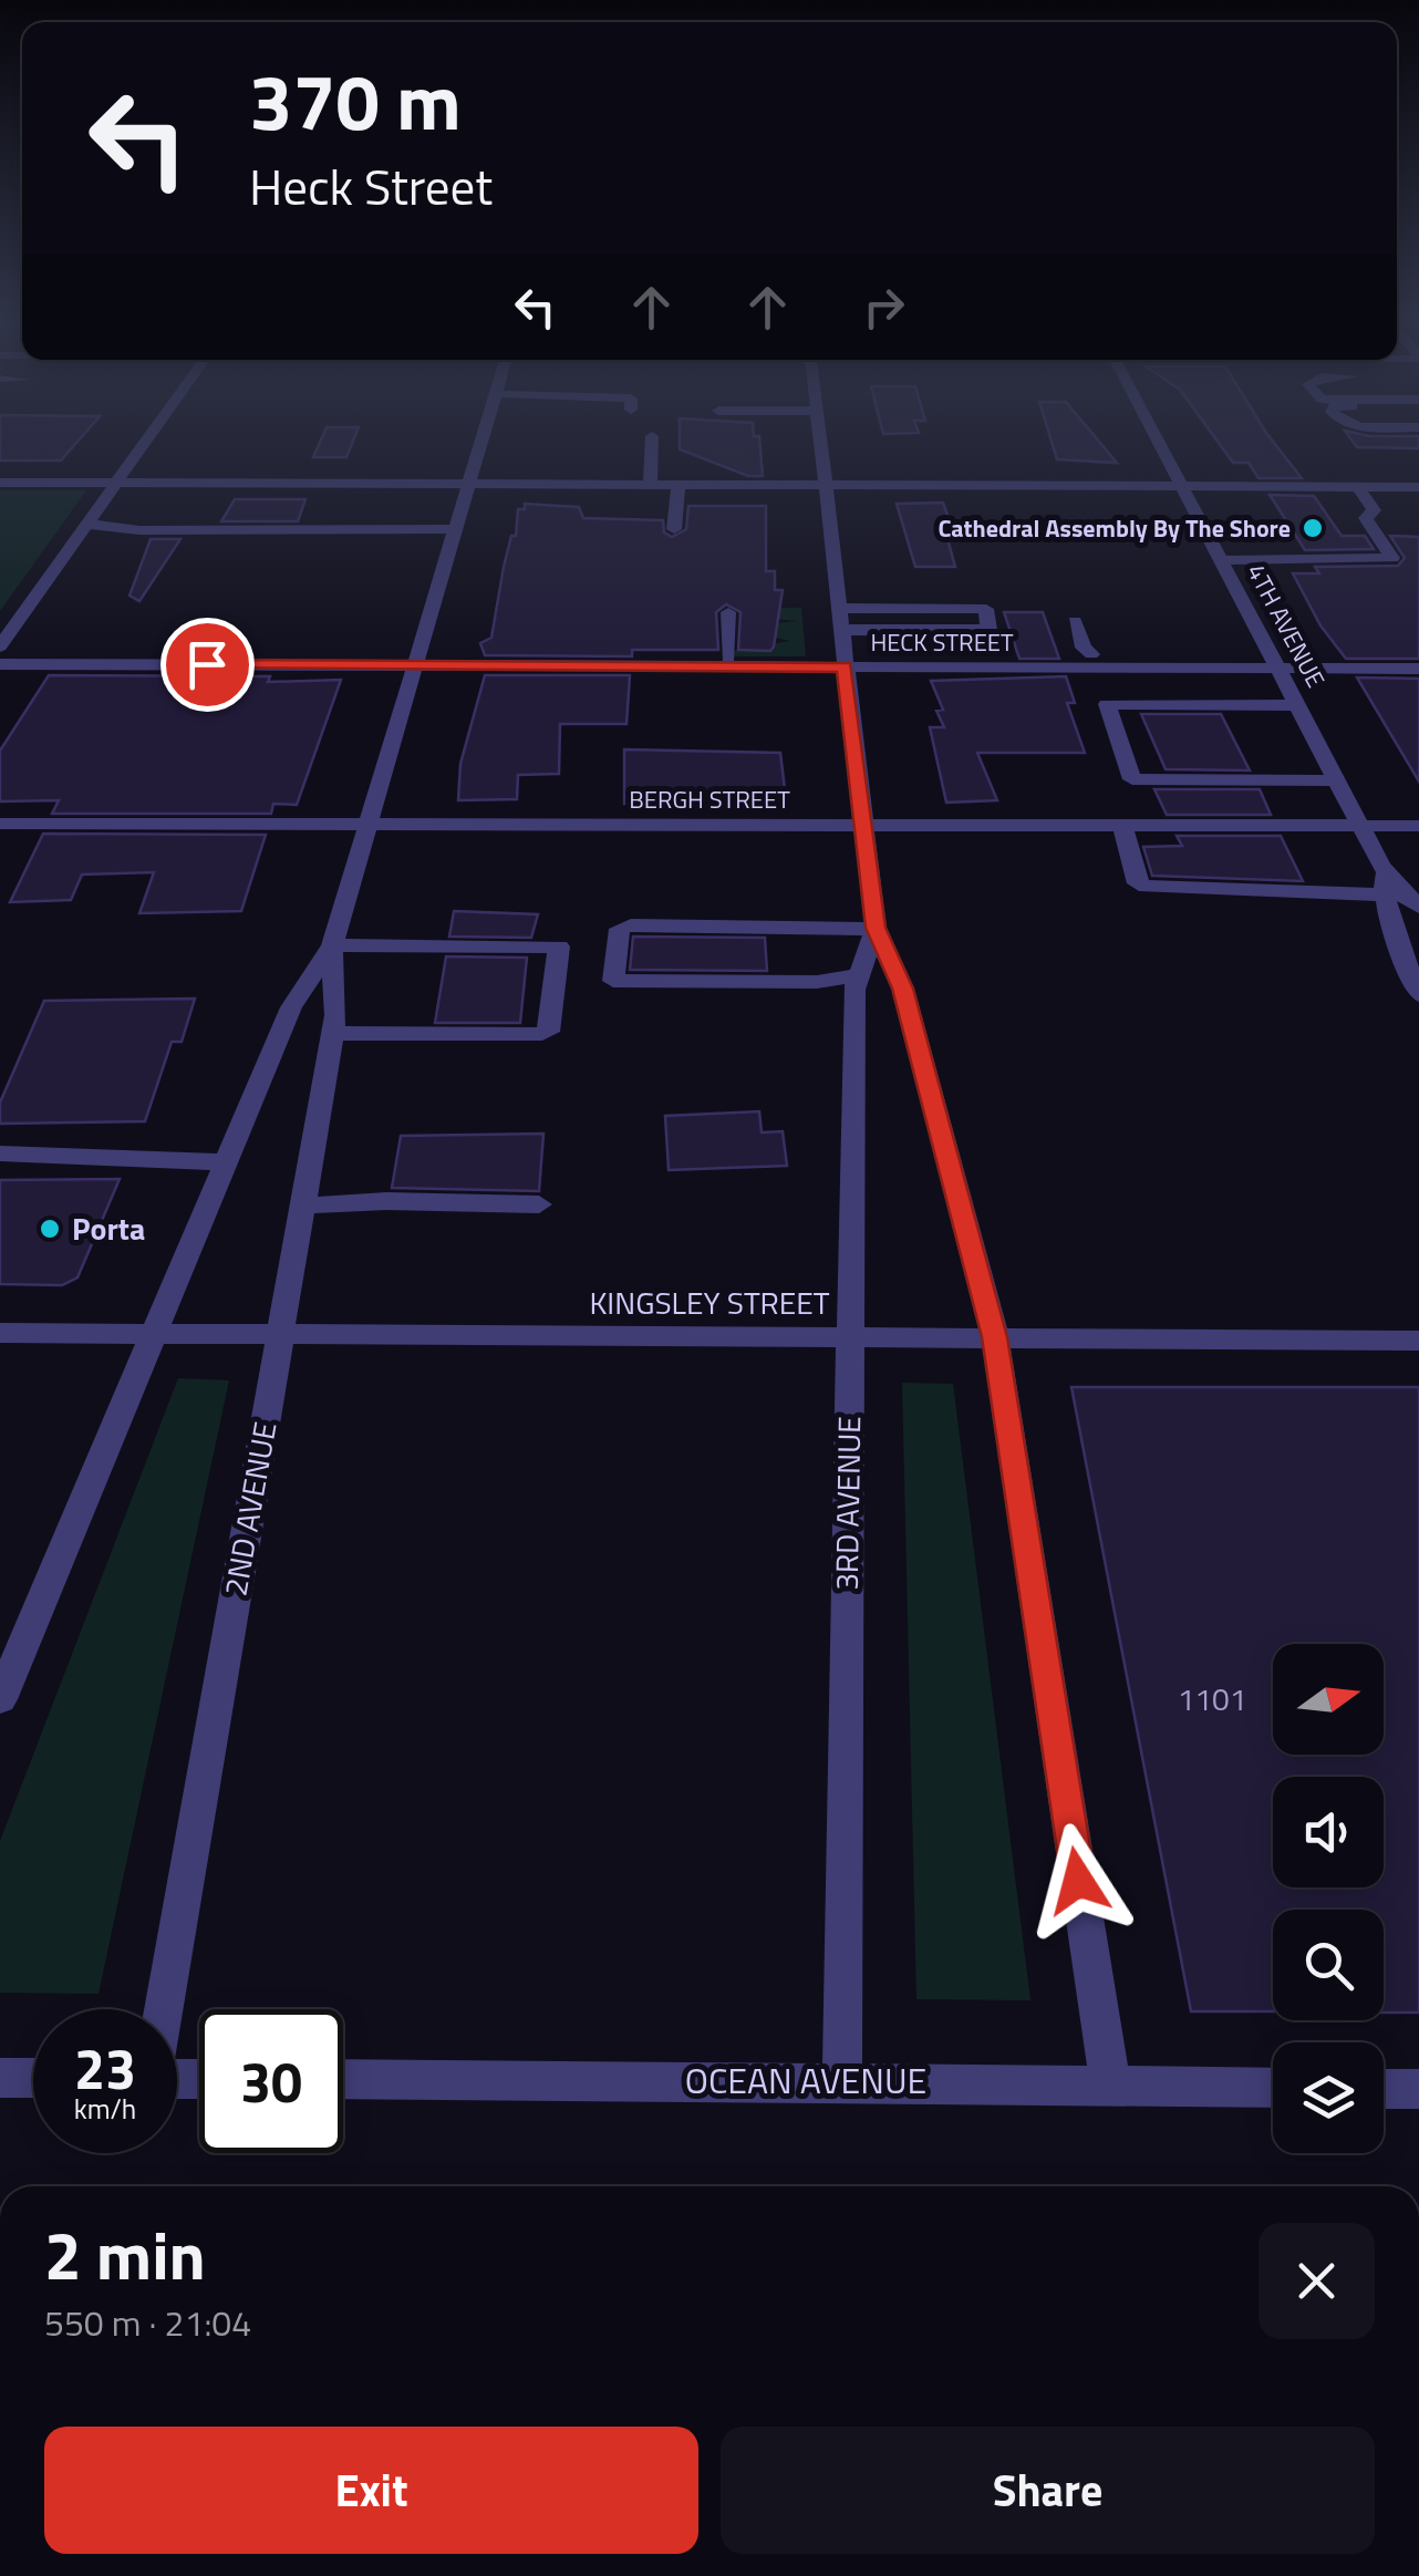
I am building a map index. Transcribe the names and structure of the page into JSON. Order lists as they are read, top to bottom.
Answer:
{
  "streets": {
    "street": [
      "4TH AVENUE",
      "HECK STREET",
      "BERGH STREET",
      "KINGSLEY STREET",
      "3RD AVENUE",
      "2ND AVENUE",
      "OCEAN AVENUE"
    ]
  },
  "crossings": [
    ["4TH AVENUE", "HECK STREET"],
    ["4TH AVENUE", "BERGH STREET"],
    ["HECK STREET", "3RD AVENUE"],
    ["HECK STREET", "2ND AVENUE"],
    ["BERGH STREET", "3RD AVENUE"],
    ["BERGH STREET", "2ND AVENUE"],
    ["KINGSLEY STREET", "3RD AVENUE"],
    ["KINGSLEY STREET", "2ND AVENUE"],
    ["3RD AVENUE", "OCEAN AVENUE"]
  ],
  "places": ["Cathedral Assembly By The Shore", "Porta"],
  "house_numbers": ["1101"],
  "north": "right",
  "page": {
    "turn": ["370 m", "Heck Street"],
    "speed": "23 km/h",
    "limit": "30",
    "heading": ["2 min", "550 m · 21:04"],
    "buttons": ["Exit", "Share"]
  }
}
